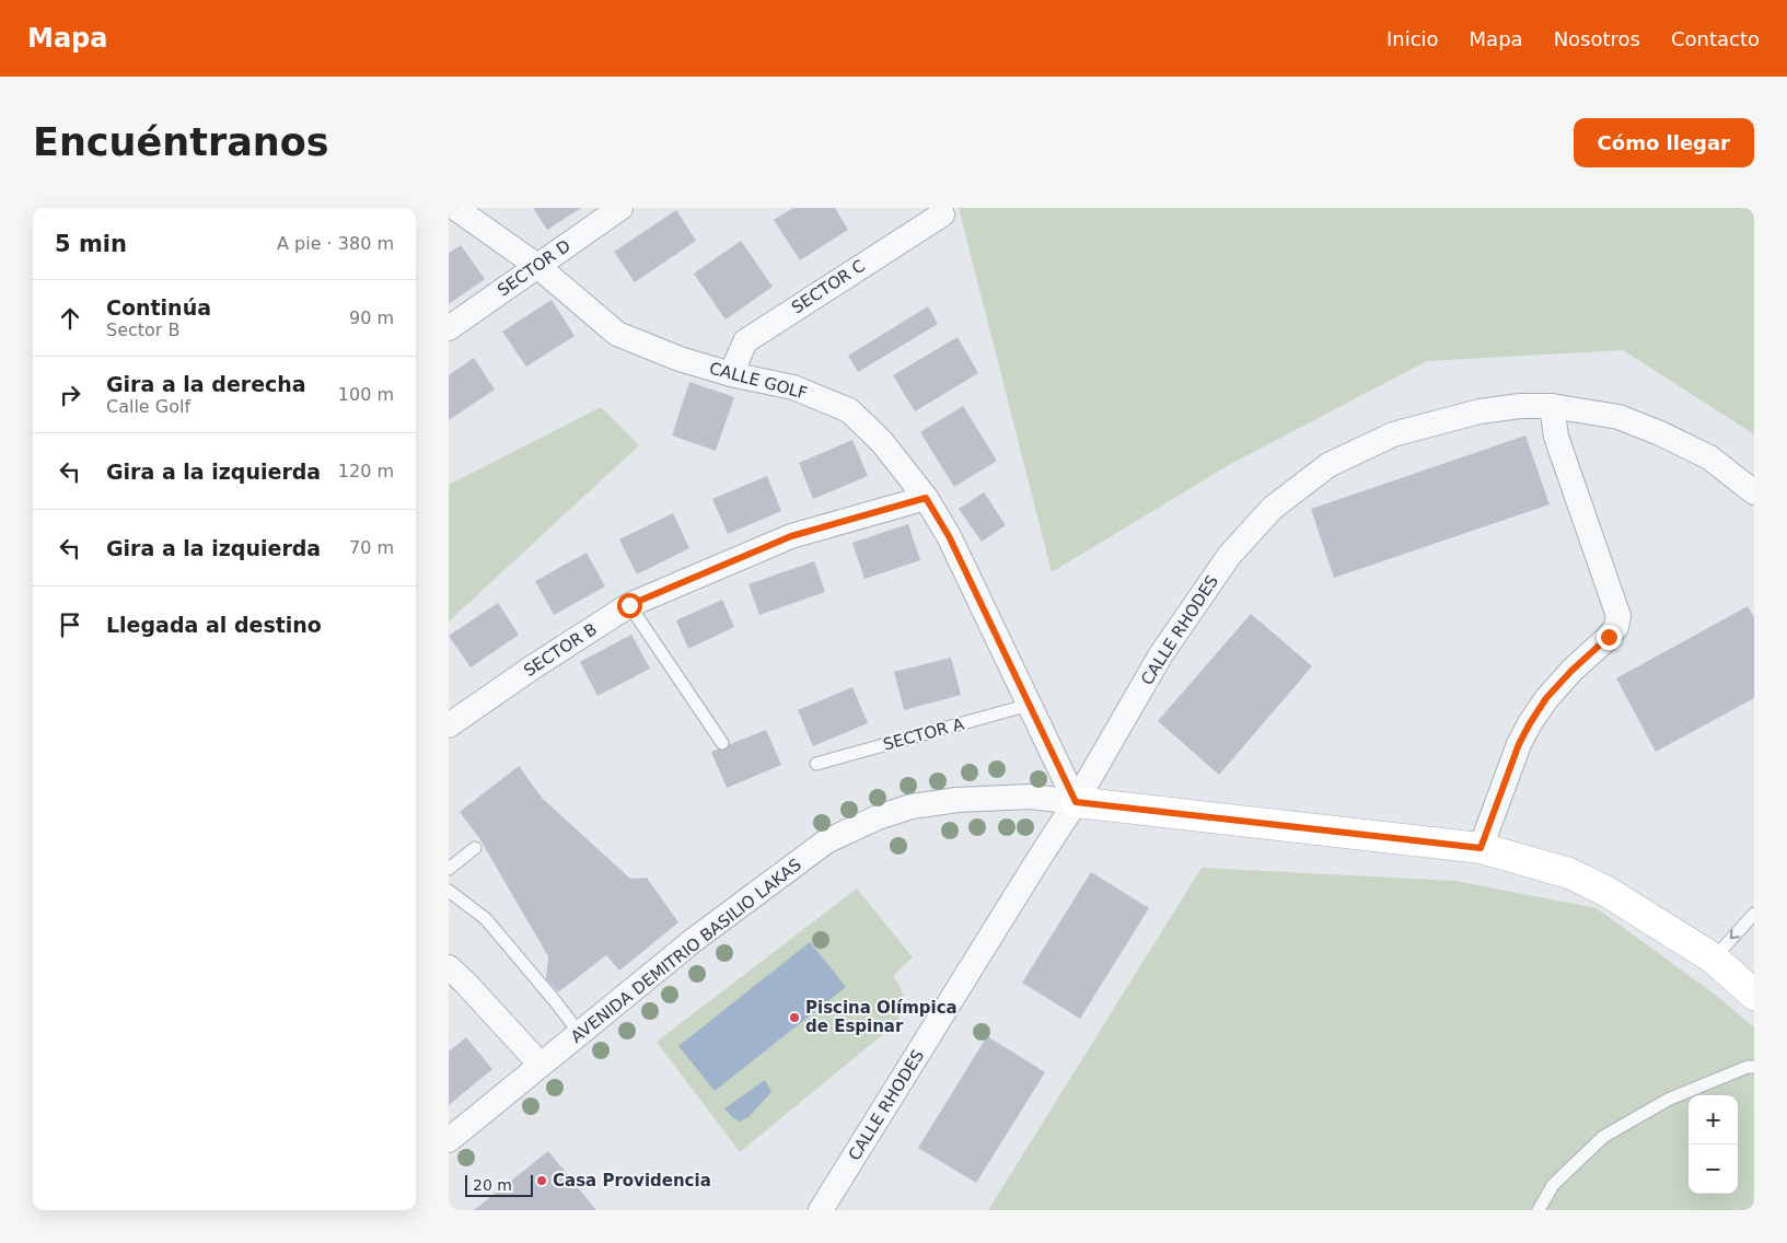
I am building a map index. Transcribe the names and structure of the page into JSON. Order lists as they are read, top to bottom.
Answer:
{
  "streets": {
    "street": [
      "SECTOR D",
      "SECTOR C",
      "CALLE GOLF",
      "CALLE RHODES",
      "SECTOR B",
      "AVENIDA DEMITRIO BASILIO LAKAS"
    ],
    "lane": ["SECTOR A"]
  },
  "crossings": [
    ["SECTOR D", "CALLE GOLF"],
    ["SECTOR C", "CALLE GOLF"],
    ["CALLE GOLF", "CALLE RHODES"],
    ["CALLE GOLF", "SECTOR B"],
    ["CALLE GOLF", "SECTOR A"],
    ["CALLE GOLF", "AVENIDA DEMITRIO BASILIO LAKAS"],
    ["CALLE RHODES", "AVENIDA DEMITRIO BASILIO LAKAS"]
  ],
  "places": ["Piscina Olímpica de Espinar", "Casa Providencia"],
  "scale_bar": "20 m",
  "page": {
    "header": "Mapa",
    "nav": [
      "Inicio",
      "Mapa",
      "Nosotros",
      "Contacto"
    ],
    "buttons": "Cómo llegar",
    "title": "Encuéntranos",
    "heading": ["5 min", "A pie · 380 m"],
    "list": [
      ["Continúa", "Sector B", "90 m"],
      ["Gira a la derecha", "Calle Golf", "100 m"],
      ["Gira a la izquierda", "120 m"],
      ["Gira a la izquierda", "70 m"],
      "Llegada al destino"
    ],
    "map_buttons": ["+", "−"],
    "scale": "20 m"
  }
}
